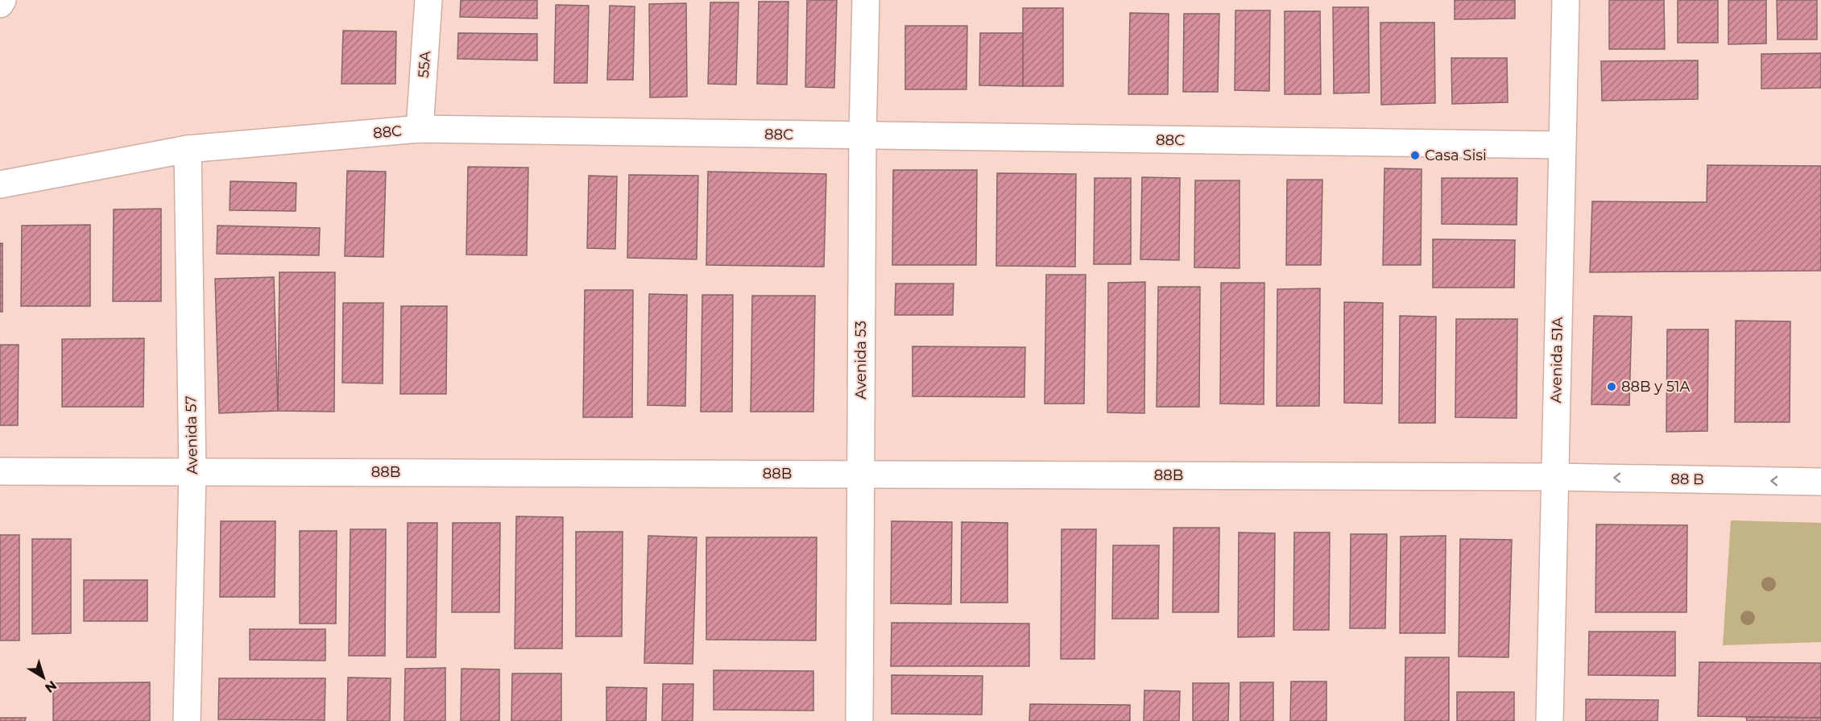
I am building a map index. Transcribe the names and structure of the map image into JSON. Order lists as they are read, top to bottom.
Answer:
{
  "streets": {
    "street": [
      "55A",
      "88C",
      "Avenida 53",
      "Avenida 51A",
      "Avenida 57",
      "88B",
      "88 B"
    ]
  },
  "crossings": [
    ["55A", "88C"],
    ["88C", "Avenida 53"],
    ["88C", "Avenida 51A"],
    ["88C", "Avenida 57"],
    ["Avenida 53", "88B"],
    ["Avenida 51A", "88B"],
    ["Avenida 51A", "88 B"],
    ["Avenida 57", "88B"],
    ["88B", "88 B"]
  ],
  "one_way": ["88 B"],
  "places": ["Casa Sisi", "88B y 51A"],
  "north": "bottom right"
}
